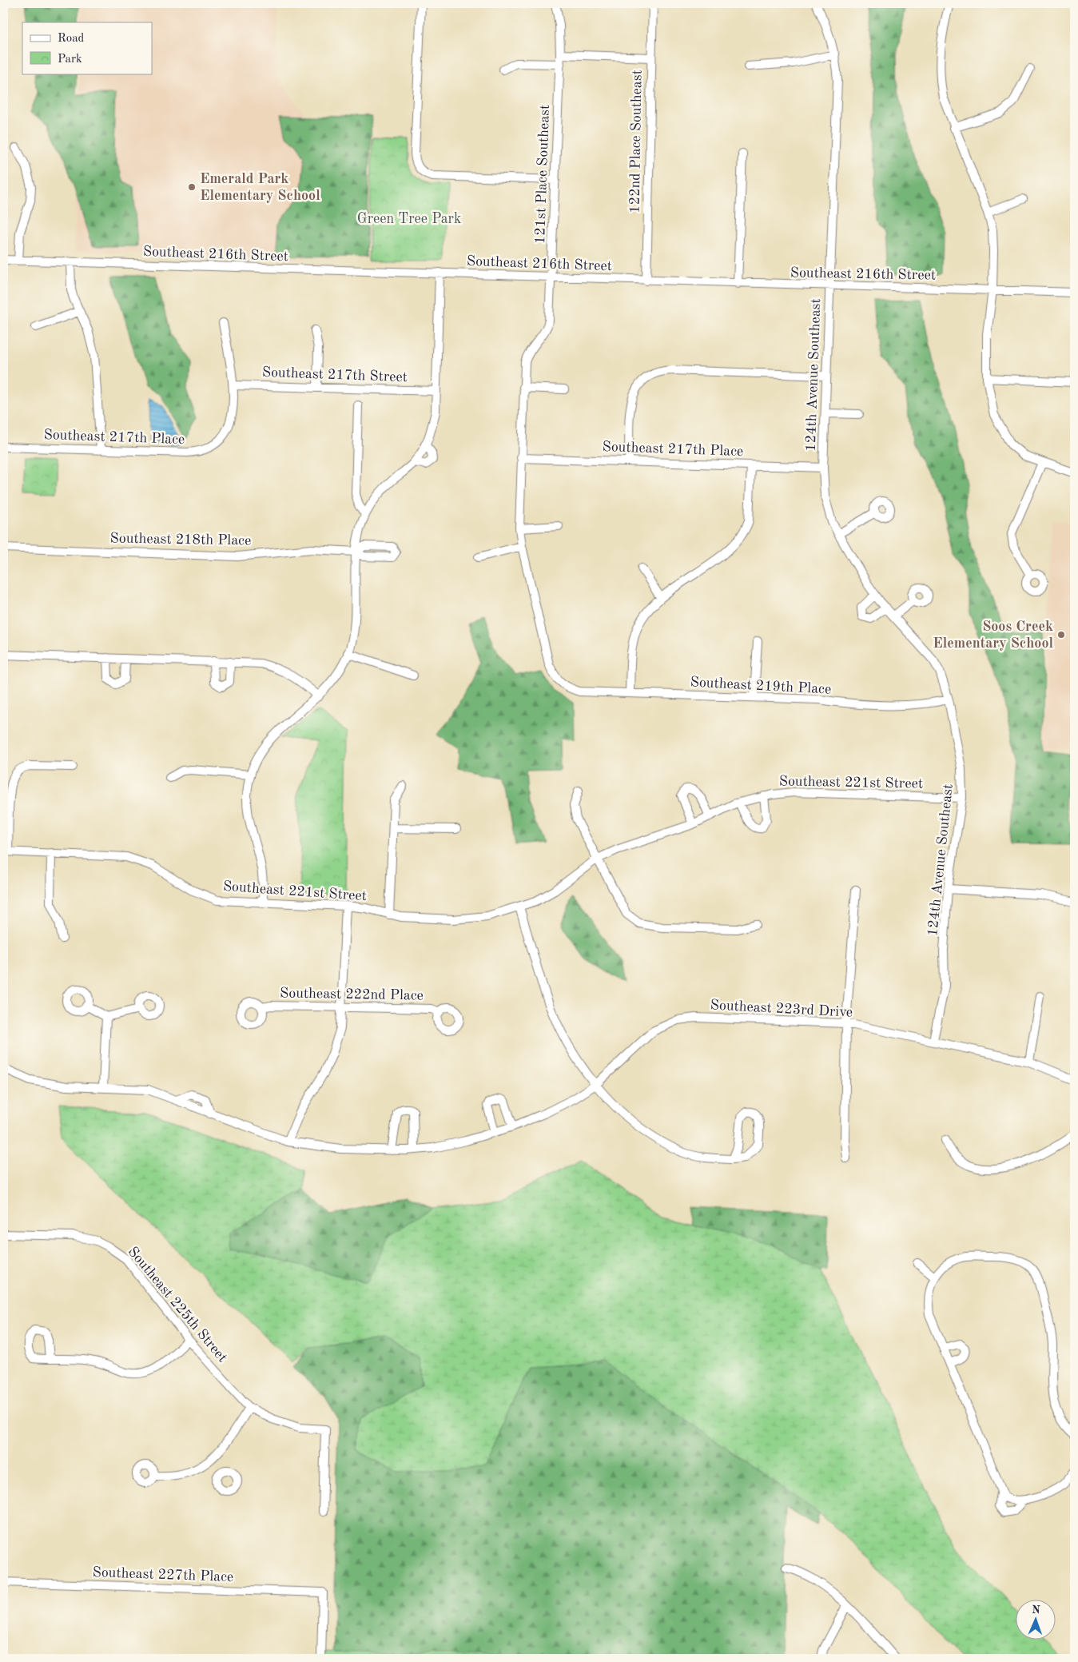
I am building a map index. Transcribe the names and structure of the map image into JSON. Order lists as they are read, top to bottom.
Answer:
{
  "streets": {
    "street": [
      "122nd Place Southeast",
      "121st Place Southeast",
      "Southeast 216th Street",
      "Southeast 217th Street",
      "124th Avenue Southeast",
      "Southeast 217th Place",
      "Southeast 218th Place",
      "Southeast 219th Place",
      "Southeast 221st Street",
      "Southeast 222nd Place",
      "Southeast 223rd Drive",
      "Southeast 225th Street",
      "Southeast 227th Place"
    ]
  },
  "crossings": [
    ["122nd Place Southeast", "Southeast 216th Street"],
    ["121st Place Southeast", "Southeast 216th Street"],
    ["121st Place Southeast", "Southeast 217th Place"],
    ["121st Place Southeast", "Southeast 219th Place"],
    ["Southeast 216th Street", "124th Avenue Southeast"],
    ["Southeast 217th Street", "Southeast 217th Place"],
    ["124th Avenue Southeast", "Southeast 217th Place"],
    ["124th Avenue Southeast", "Southeast 219th Place"],
    ["124th Avenue Southeast", "Southeast 221st Street"],
    ["124th Avenue Southeast", "Southeast 223rd Drive"]
  ],
  "parks": ["Green Tree Park"],
  "places": ["Emerald Park Elementary School", "Soos Creek Elementary School"],
  "legend": ["Road", "Park"],
  "north": "top"
}
